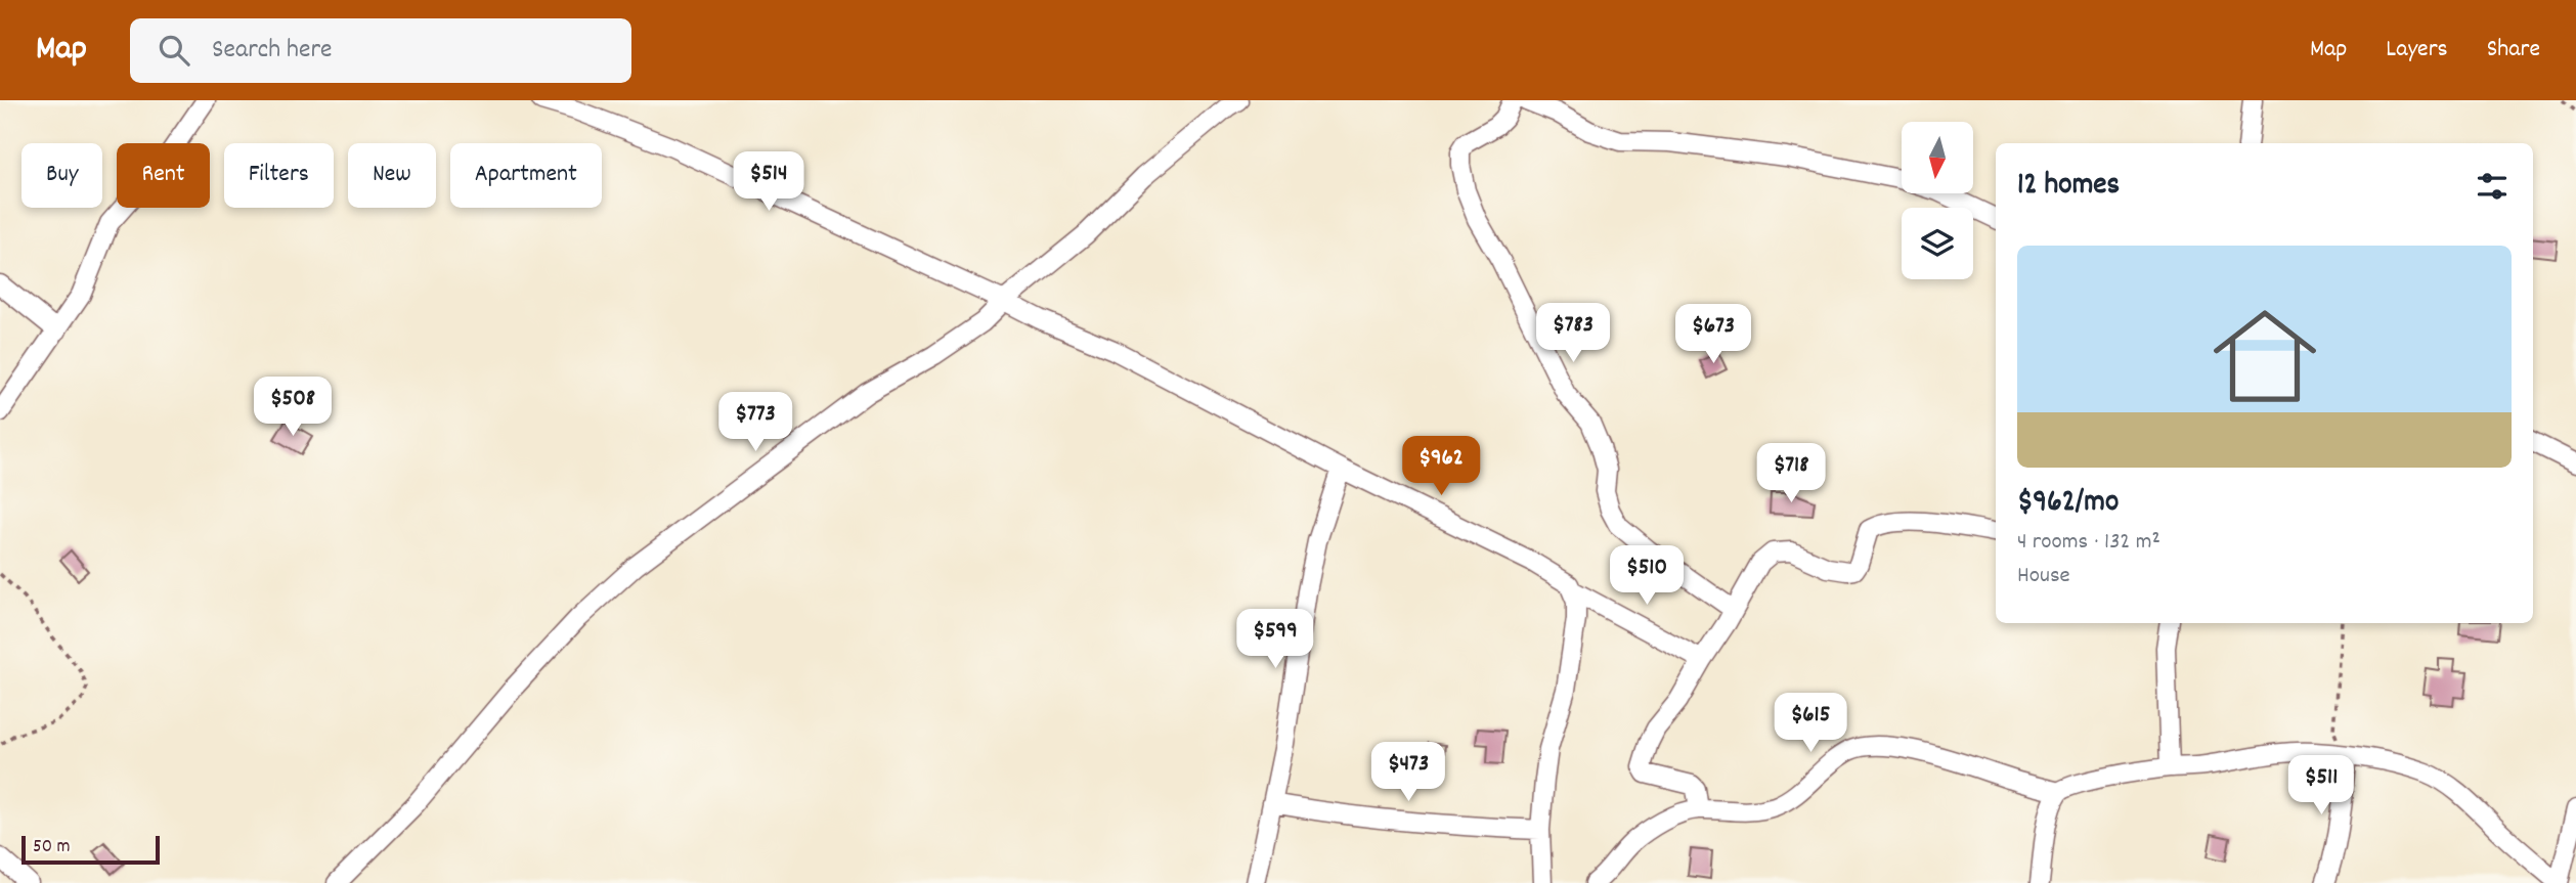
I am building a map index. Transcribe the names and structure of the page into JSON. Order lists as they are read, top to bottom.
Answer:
{
  "scale_bar": "50 m",
  "north": "bottom",
  "page": {
    "header": "Map",
    "search": "Search here",
    "nav": ["Map", "Layers", "Share"],
    "chip": [
      "Buy",
      "Rent",
      "Filters",
      "New",
      "Apartment"
    ],
    "heading": "12 homes",
    "price": [
      "$514",
      "$783",
      "$673",
      "$508",
      "$773",
      "$962",
      "$718",
      "$510",
      "$599",
      "$615",
      "$473",
      "$511"
    ],
    "list": [
      {
        "name": "$962/mo",
        "note": "4 rooms · 132 m² · House"
      }
    ],
    "scale": "50 m"
  }
}
